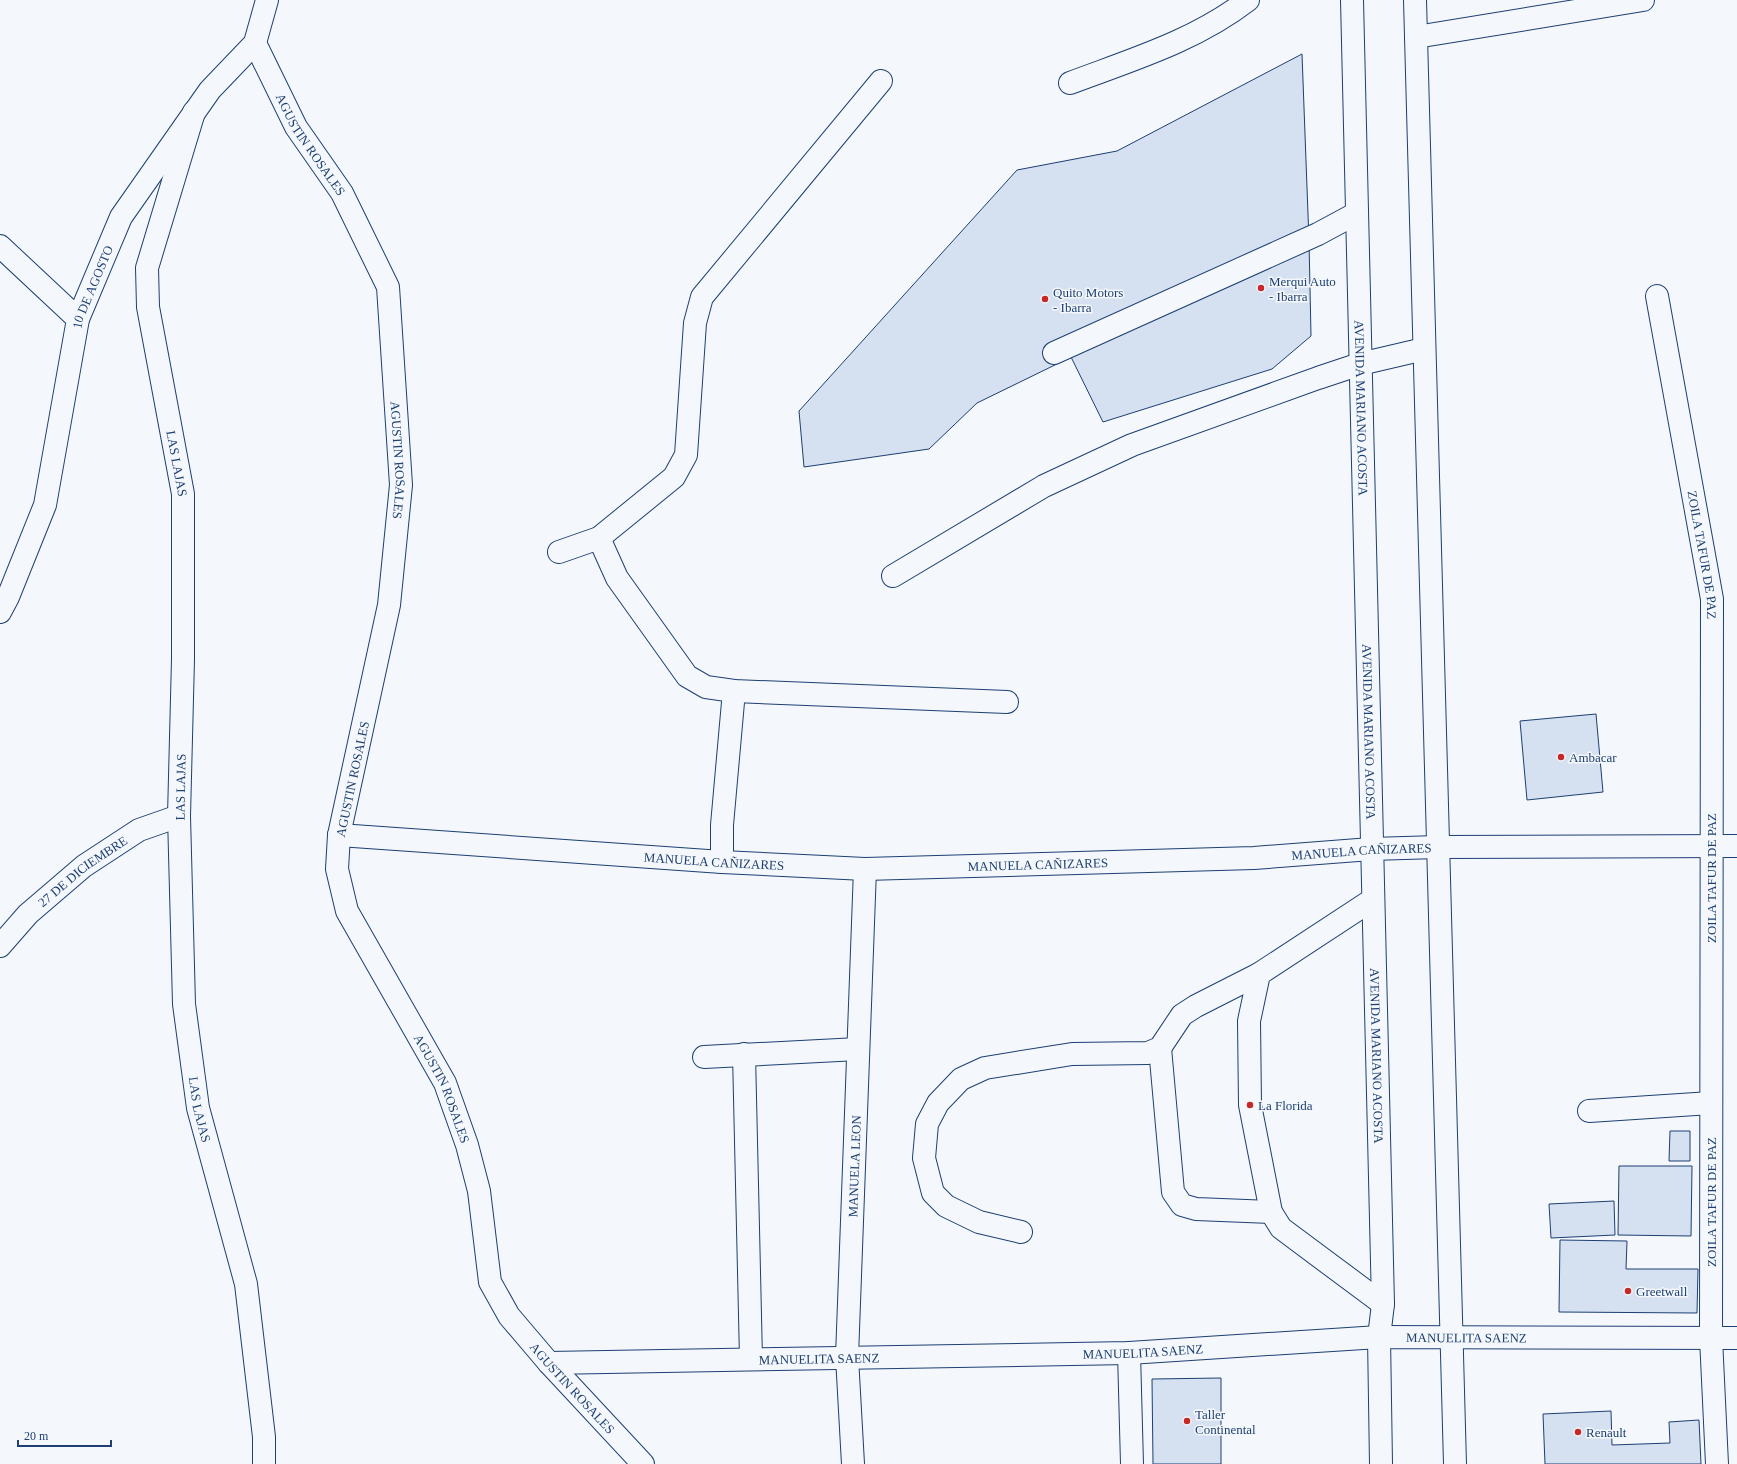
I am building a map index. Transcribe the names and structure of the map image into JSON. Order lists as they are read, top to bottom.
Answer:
{
  "streets": {
    "main road": [
      "AGUSTIN ROSALES",
      "10 DE AGOSTO",
      "AVENIDA MARIANO ACOSTA",
      "LAS LAJAS",
      "ZOILA TAFUR DE PAZ",
      "MANUELA CAÑIZARES",
      "27 DE DICIEMBRE",
      "MANUELA LEON",
      "MANUELITA SAENZ"
    ]
  },
  "crossings": [
    ["AGUSTIN ROSALES", "10 DE AGOSTO"],
    ["AGUSTIN ROSALES", "MANUELA CAÑIZARES"],
    ["AGUSTIN ROSALES", "MANUELITA SAENZ"],
    ["10 DE AGOSTO", "LAS LAJAS"],
    ["AVENIDA MARIANO ACOSTA", "MANUELA CAÑIZARES"],
    ["AVENIDA MARIANO ACOSTA", "MANUELITA SAENZ"],
    ["LAS LAJAS", "27 DE DICIEMBRE"],
    ["ZOILA TAFUR DE PAZ", "MANUELA CAÑIZARES"],
    ["ZOILA TAFUR DE PAZ", "MANUELITA SAENZ"],
    ["MANUELA CAÑIZARES", "MANUELA LEON"],
    ["MANUELA LEON", "MANUELITA SAENZ"]
  ],
  "places": [
    "Merqui Auto - Ibarra",
    "Quito Motors - Ibarra",
    "Ambacar",
    "La Florida",
    "Greetwall",
    "Taller Continental",
    "Renault"
  ],
  "scale_bar": "20 m"
}
